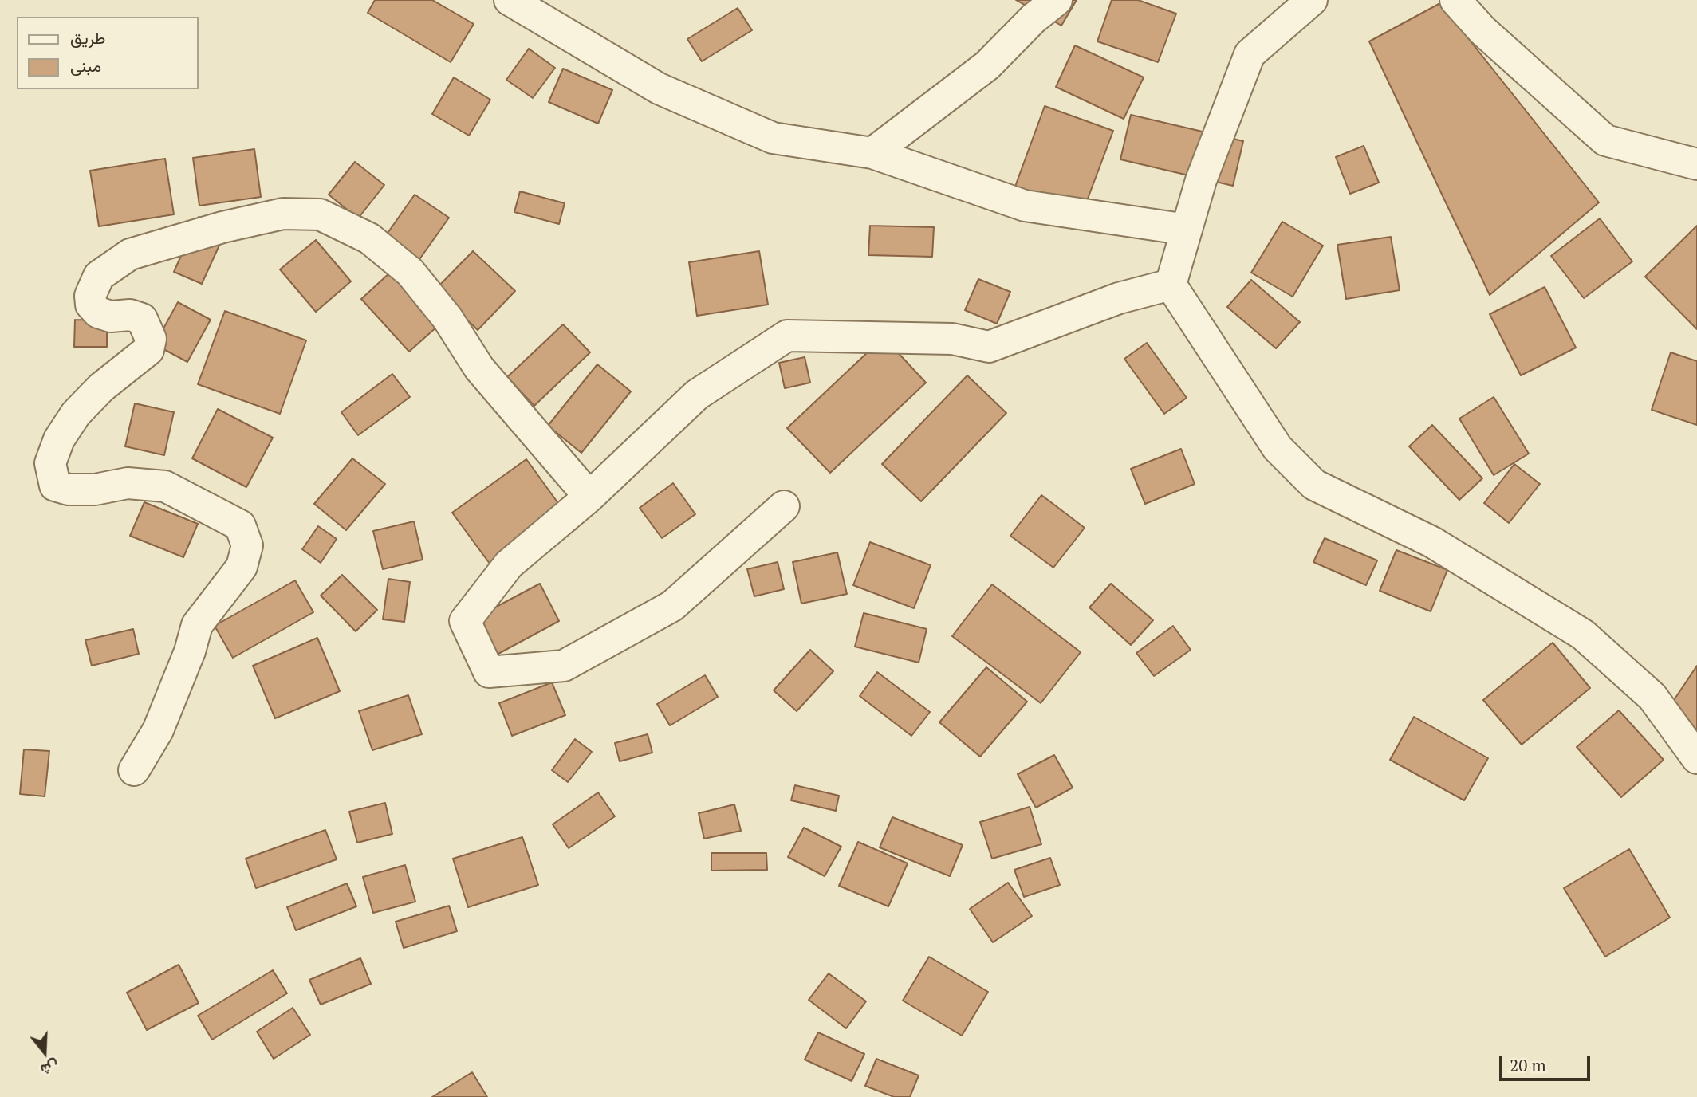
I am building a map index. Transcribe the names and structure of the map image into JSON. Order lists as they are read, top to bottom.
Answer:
{
  "legend": ["طريق", "مبنى"],
  "scale_bar": "20 m",
  "north": "bottom"
}
